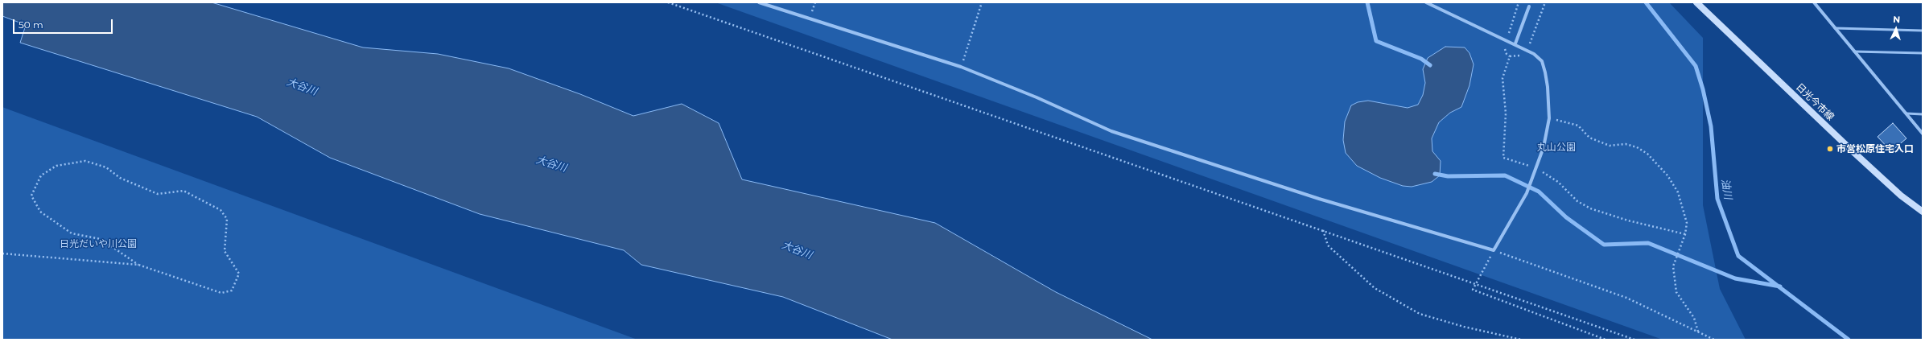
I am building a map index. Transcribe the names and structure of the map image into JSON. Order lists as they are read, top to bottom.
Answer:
{
  "streets": {
    "main road": ["日光今市線"]
  },
  "water": ["大谷川", "油川"],
  "parks": ["丸山公園", "日光だいや川公園"],
  "places": ["市営松原住宅入口"],
  "scale_bar": "50 m",
  "north": "top"
}
